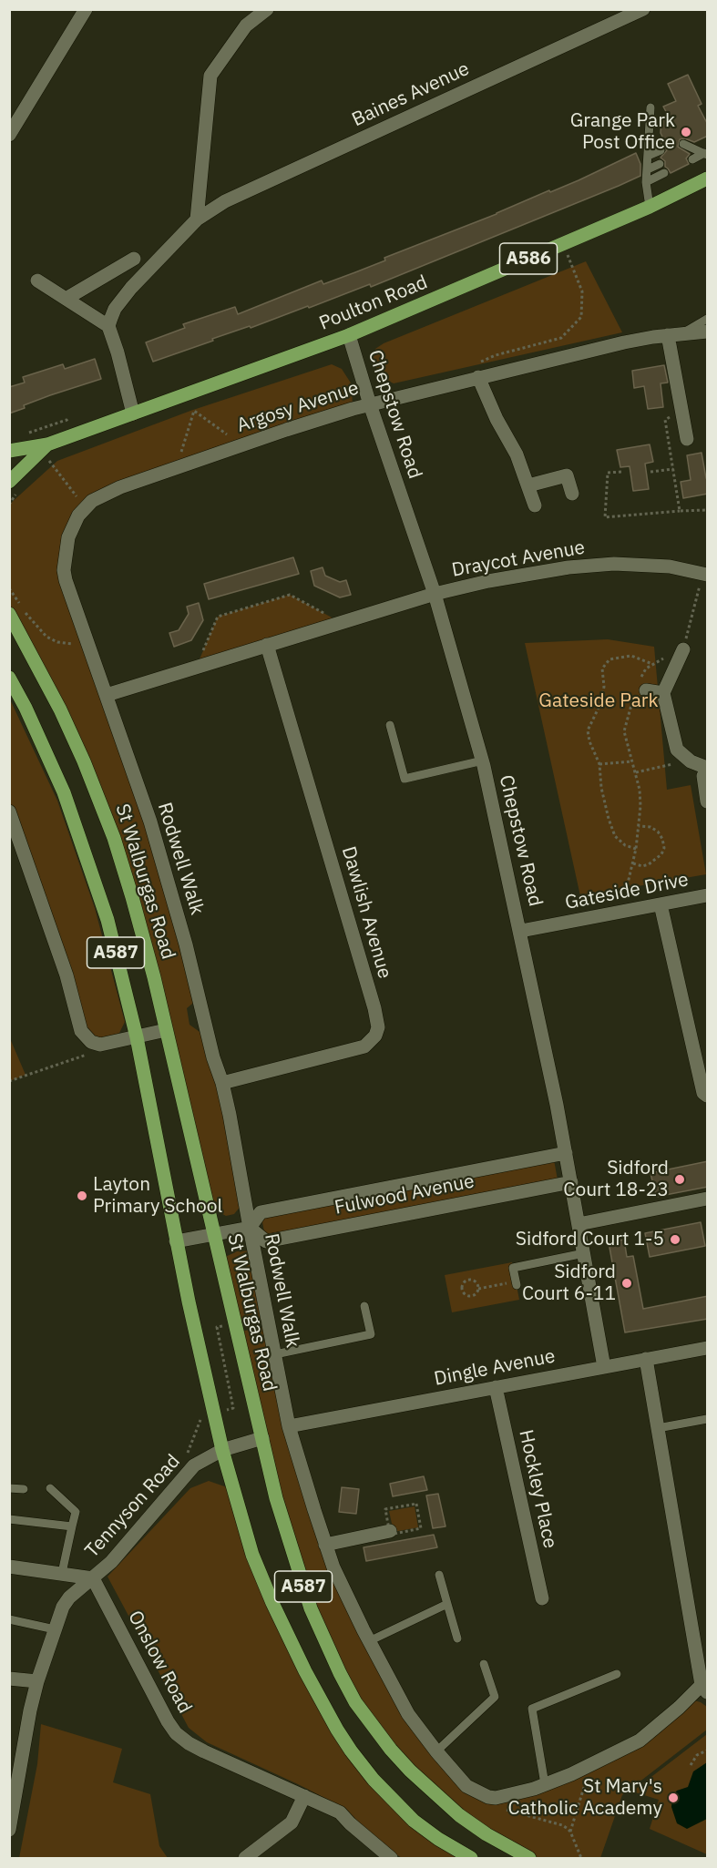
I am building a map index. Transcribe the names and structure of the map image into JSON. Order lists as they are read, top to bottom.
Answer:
{
  "streets": {
    "main road": [
      "A586",
      "Poulton Road",
      "St Walburgas Road",
      "A587"
    ],
    "street": [
      "Baines Avenue",
      "Argosy Avenue",
      "Chepstow Road",
      "Draycot Avenue",
      "Rodwell Walk",
      "Gateside Drive",
      "Dawlish Avenue",
      "Fulwood Avenue",
      "Dingle Avenue",
      "Hockley Place",
      "Tennyson Road",
      "Onslow Road"
    ]
  },
  "crossings": [
    ["Poulton Road", "Chepstow Road"],
    ["Argosy Avenue", "Chepstow Road"],
    ["Argosy Avenue", "Rodwell Walk"],
    ["Chepstow Road", "Draycot Avenue"],
    ["Chepstow Road", "Gateside Drive"],
    ["Chepstow Road", "Fulwood Avenue"],
    ["Chepstow Road", "Dingle Avenue"],
    ["Draycot Avenue", "Rodwell Walk"],
    ["Draycot Avenue", "Dawlish Avenue"],
    ["Rodwell Walk", "Dawlish Avenue"],
    ["Rodwell Walk", "Fulwood Avenue"],
    ["Rodwell Walk", "Dingle Avenue"],
    ["St Walburgas Road", "Tennyson Road"],
    ["A587", "Tennyson Road"],
    ["Dingle Avenue", "Hockley Place"],
    ["Tennyson Road", "Onslow Road"]
  ],
  "parks": ["Gateside Park"],
  "places": [
    "Grange Park Post Office",
    "Sidford Court 18-23",
    "Layton Primary School",
    "Sidford Court 1-5",
    "Sidford Court 6-11",
    "St Mary's Catholic Academy"
  ]
}
